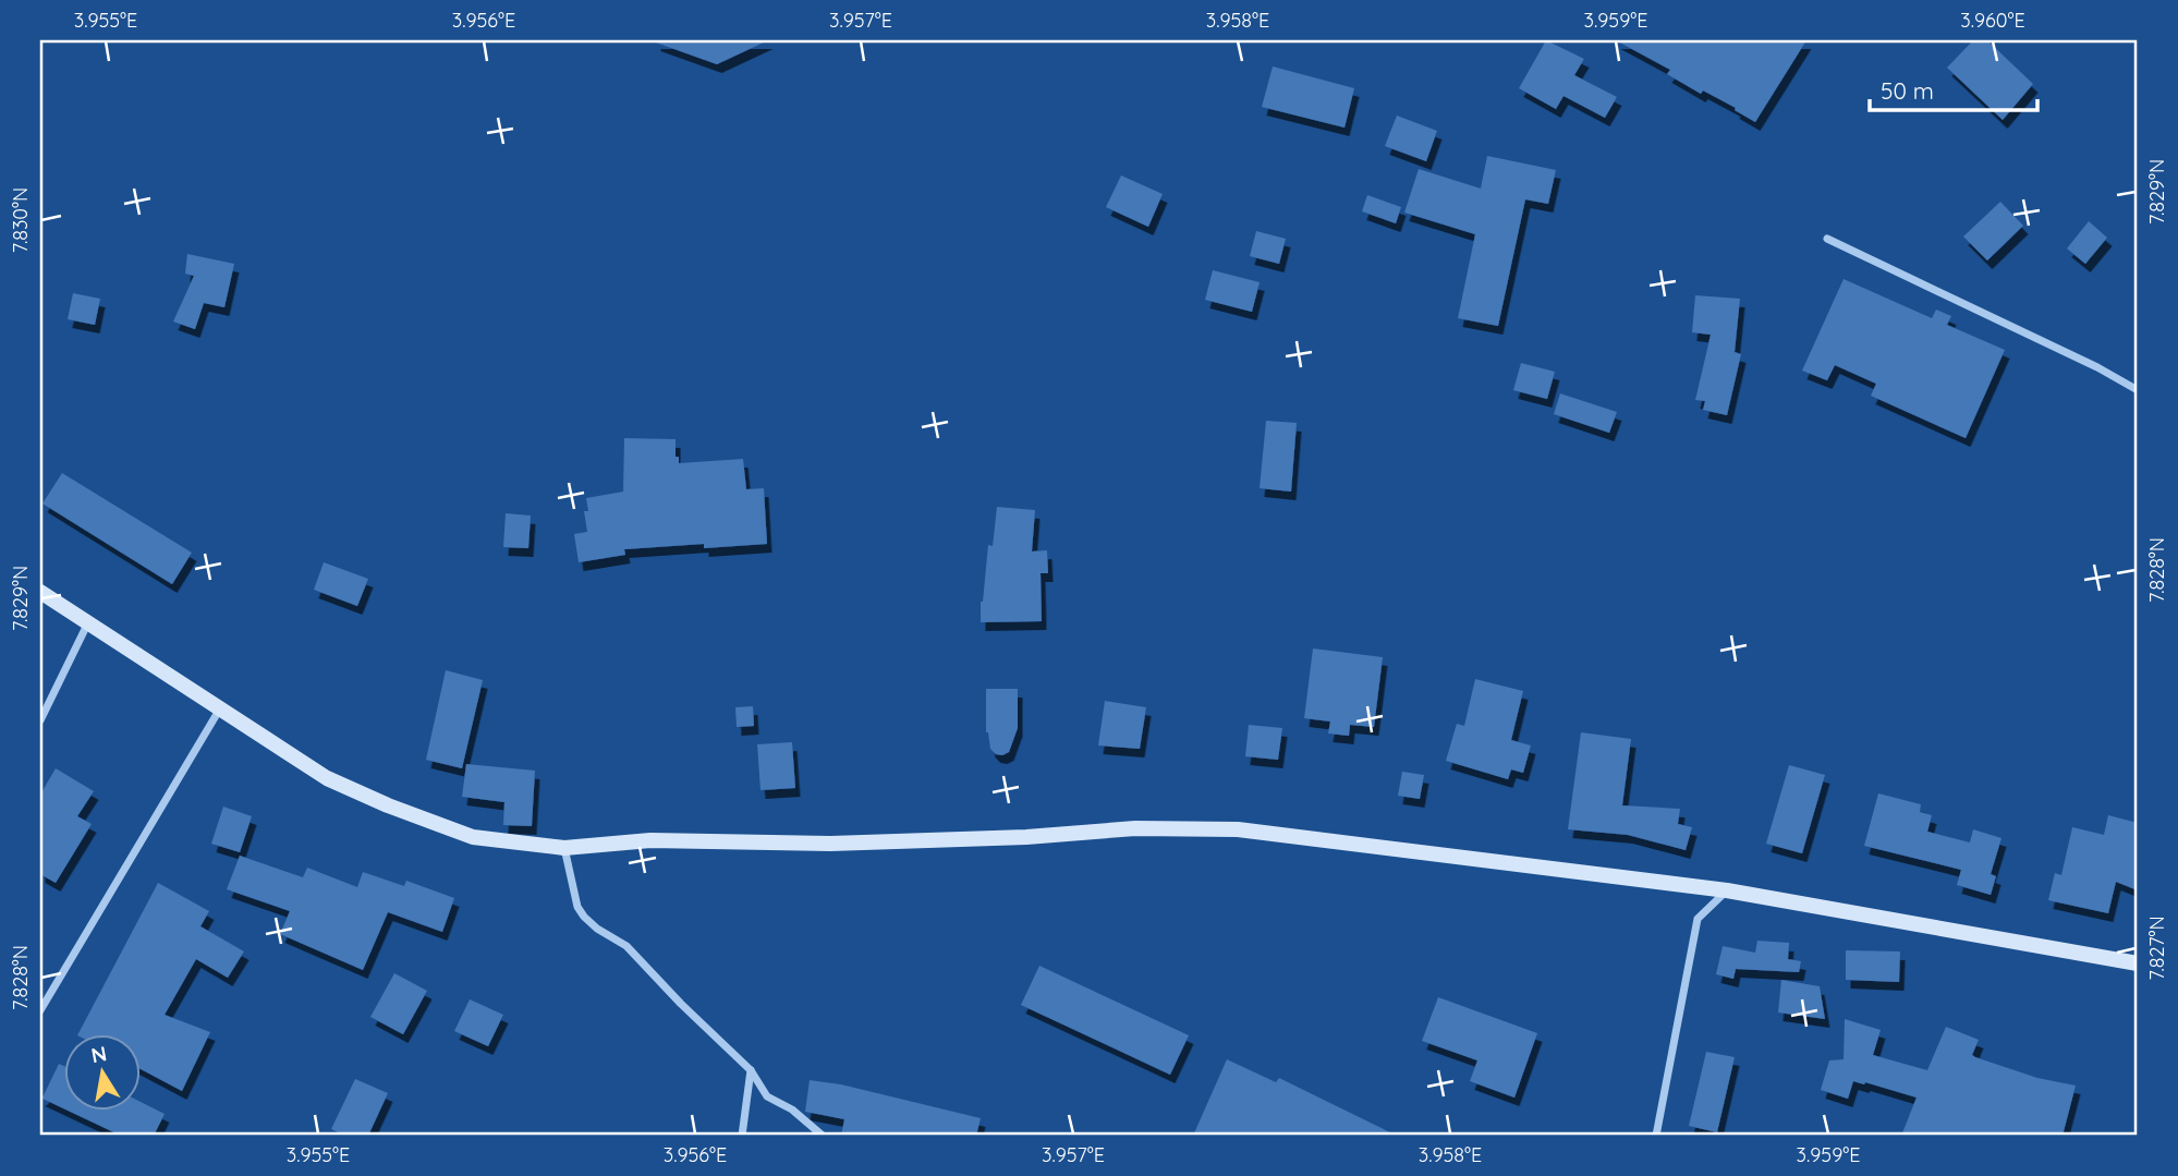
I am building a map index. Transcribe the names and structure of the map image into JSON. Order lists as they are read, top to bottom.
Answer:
{
  "scale_bar": "50 m",
  "north": "top",
  "coordinates": [
    "3.955°E",
    "3.956°E",
    "3.957°E",
    "3.958°E",
    "3.959°E",
    "3.960°E",
    "7.829°N",
    "7.830°N",
    "7.828°N",
    "7.827°N"
  ]
}
